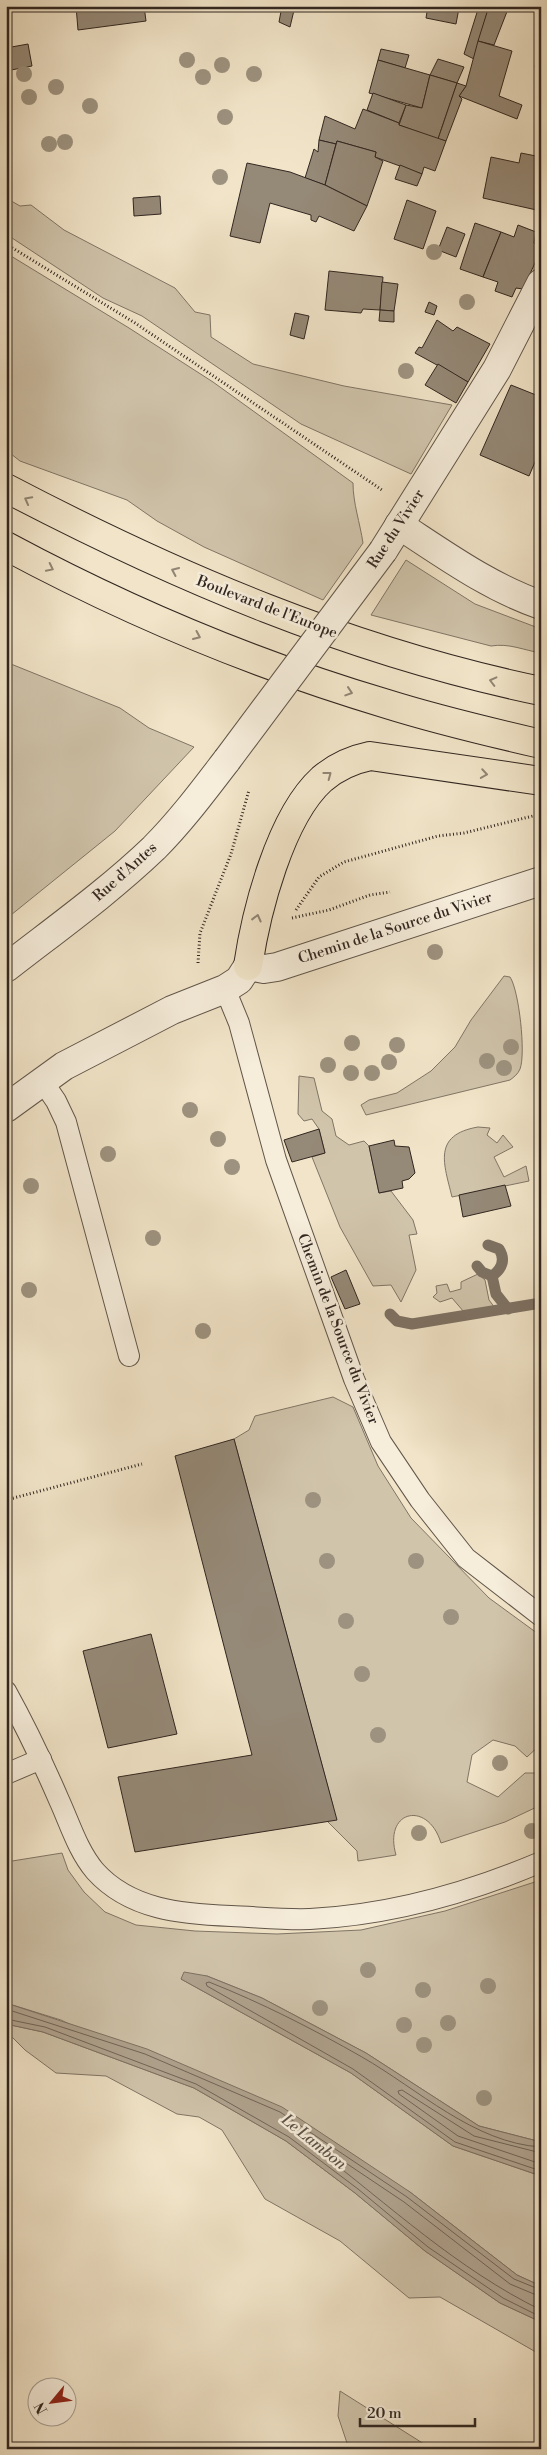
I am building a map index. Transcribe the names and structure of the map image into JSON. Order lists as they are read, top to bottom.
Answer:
{
  "streets": {
    "highway": ["Boulevard de l'Europe"],
    "street": ["Rue du Vivier", "Rue d'Antes", "Chemin de la Source du Vivier"]
  },
  "crossings": [
    ["Rue du Vivier", "Rue d'Antes"]
  ],
  "water": ["Le Lambon"],
  "scale_bar": "20 m",
  "north": "bottom left"
}
